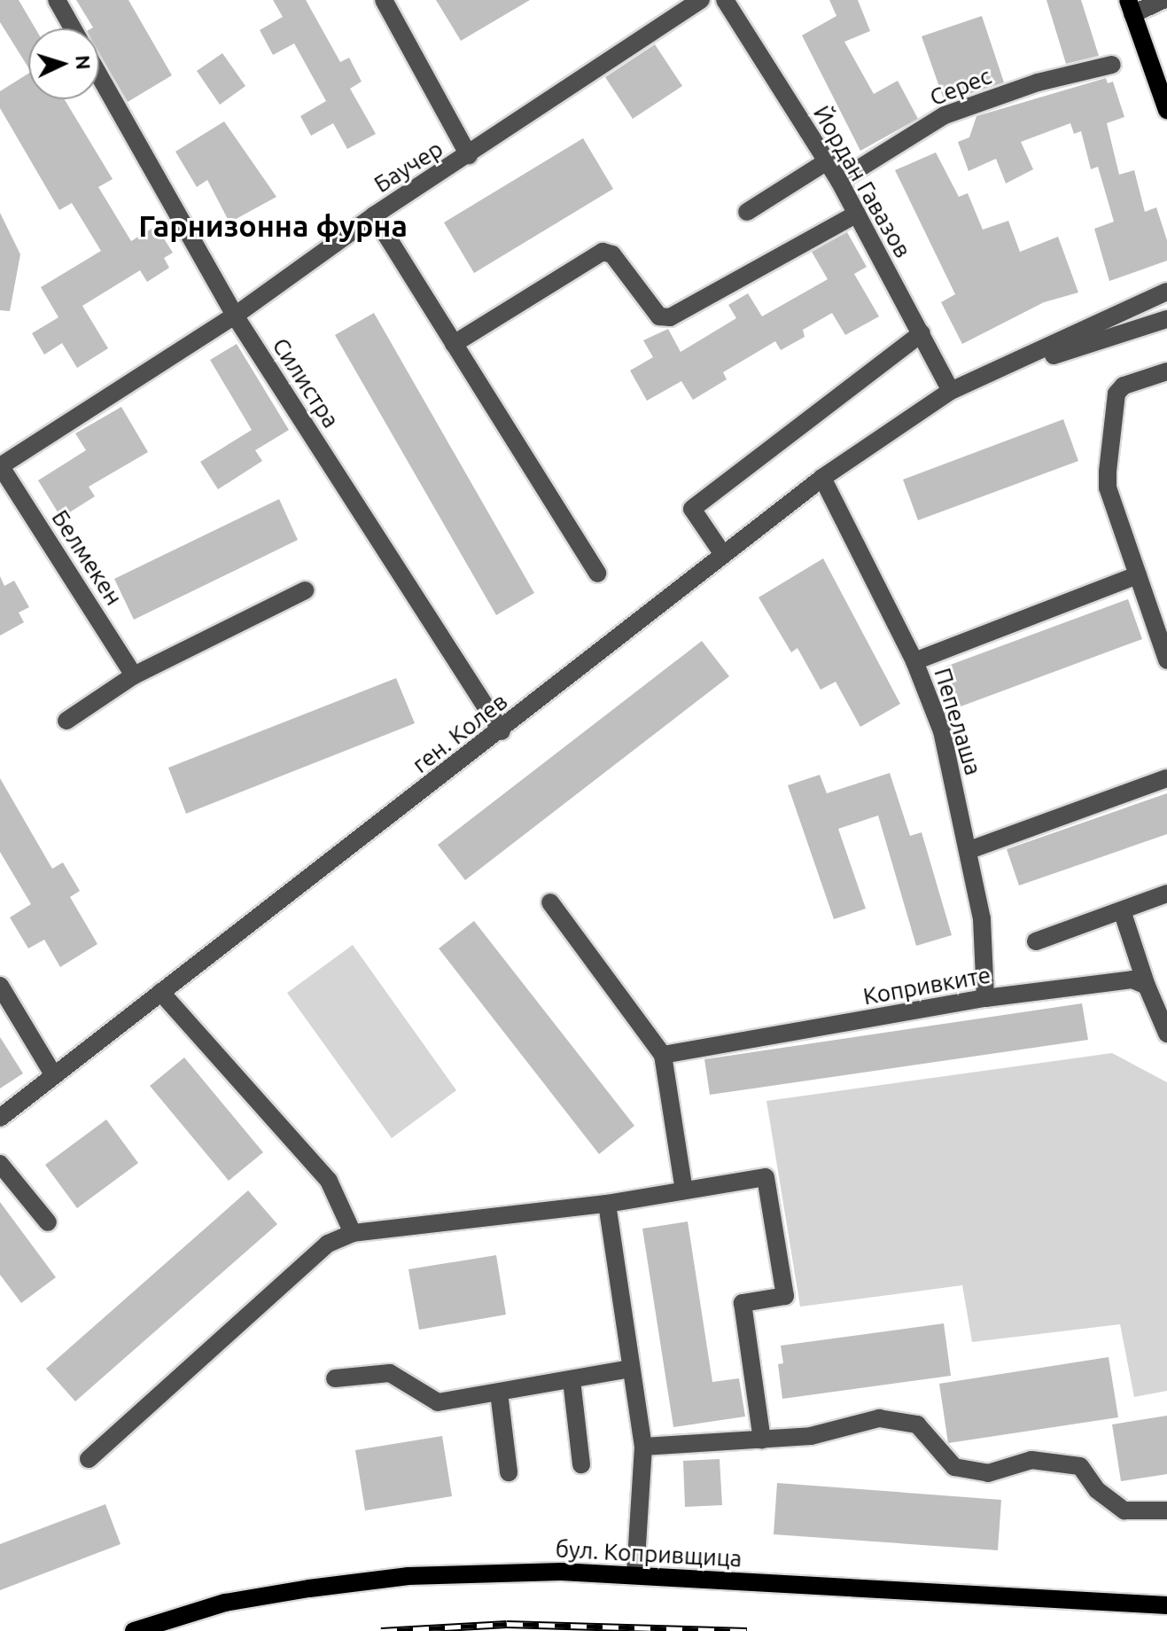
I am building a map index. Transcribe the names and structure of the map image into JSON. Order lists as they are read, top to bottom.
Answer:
{
  "streets": {
    "main road": ["бул. Копривщица"],
    "street": [
      "Серес",
      "Баучер",
      "Йордан Гавазов",
      "Силистра",
      "Белмекен",
      "Пепелаша",
      "ген. Колев",
      "Копривките"
    ]
  },
  "crossings": [
    ["Серес", "Йордан Гавазов"],
    ["Баучер", "Силистра"],
    ["Баучер", "Белмекен"],
    ["Йордан Гавазов", "ген. Колев"],
    ["Силистра", "ген. Колев"],
    ["Пепелаша", "ген. Колев"],
    ["Пепелаша", "Копривките"]
  ],
  "districts": ["Гарнизонна фурна"],
  "north": "right"
}
